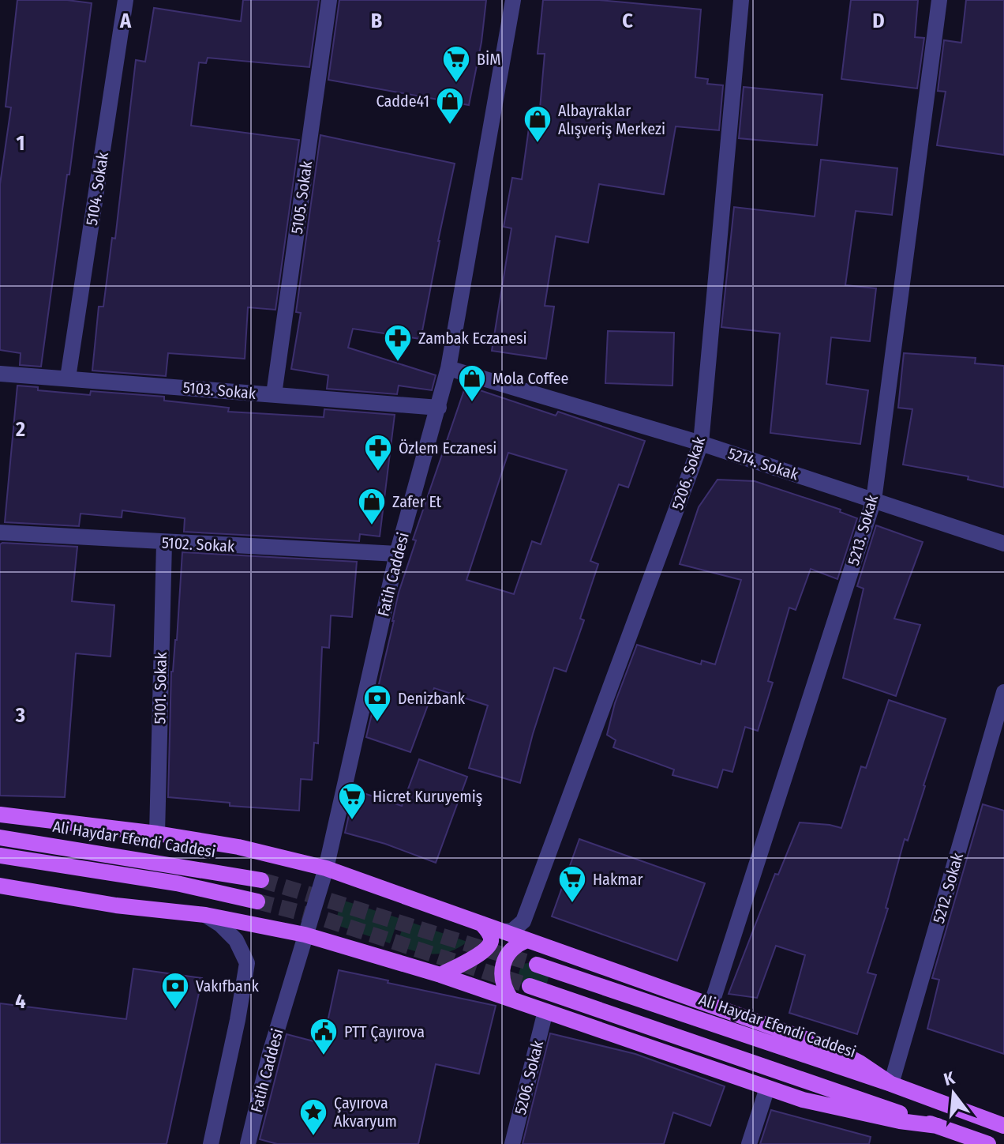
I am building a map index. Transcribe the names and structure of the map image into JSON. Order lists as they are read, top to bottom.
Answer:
{
  "streets": {
    "main road": ["Ali Haydar Efendi Caddesi"],
    "street": [
      "5104. Sokak",
      "5105. Sokak",
      "5103. Sokak",
      "5214. Sokak",
      "5206. Sokak",
      "5213. Sokak",
      "5102. Sokak",
      "Fatih Caddesi",
      "5101. Sokak",
      "5212. Sokak"
    ]
  },
  "crossings": [
    ["5104. Sokak", "5103. Sokak"],
    ["5105. Sokak", "5103. Sokak"],
    ["5103. Sokak", "Fatih Caddesi"],
    ["5214. Sokak", "5206. Sokak"],
    ["5214. Sokak", "5213. Sokak"],
    ["5214. Sokak", "Fatih Caddesi"],
    ["5102. Sokak", "Fatih Caddesi"],
    ["5102. Sokak", "5101. Sokak"],
    ["Ali Haydar Efendi Caddesi", "5212. Sokak"]
  ],
  "places": {
    "supermarket": ["BİM", "Hicret Kuruyemiş", "Hakmar"],
    "shop": [
      "Cadde41",
      "Albayraklar Alışveriş Merkezi",
      "Mola Coffee",
      "Zafer Et"
    ],
    "pharmacy": ["Zambak Eczanesi", "Özlem Eczanesi"],
    "bank": ["Denizbank", "Vakıfbank"],
    "public building": ["PTT Çayırova"],
    "place": ["Çayırova Akvaryum"]
  },
  "north": "top",
  "grid": {
    "columns": [
      "A",
      "B",
      "C",
      "D"
    ],
    "rows": [
      "1",
      "2",
      "3",
      "4"
    ]
  }
}
